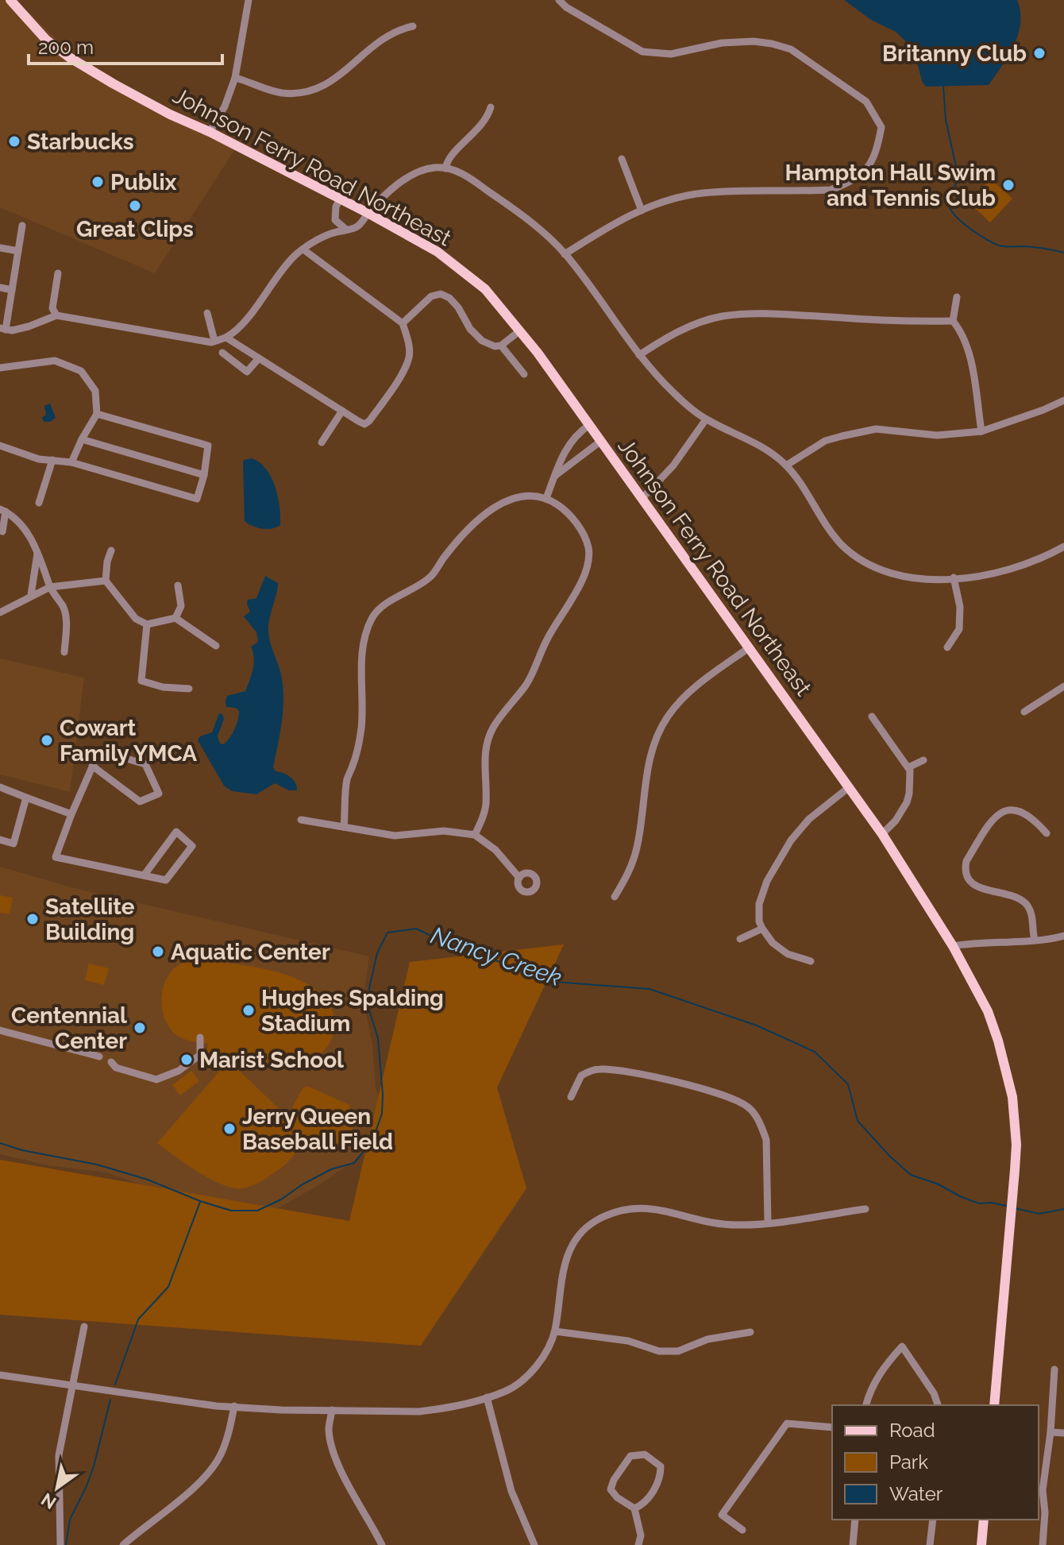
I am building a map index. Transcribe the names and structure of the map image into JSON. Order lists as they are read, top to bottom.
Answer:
{
  "streets": {
    "main road": ["Johnson Ferry Road Northeast"]
  },
  "water": ["Nancy Creek"],
  "places": [
    "Britanny Club",
    "Starbucks",
    "Publix",
    "Hampton Hall Swim and Tennis Club",
    "Great Clips",
    "Cowart Family YMCA",
    "Satellite Building",
    "Aquatic Center",
    "Hughes Spalding Stadium",
    "Centennial Center",
    "Marist School",
    "Jerry Queen Baseball Field"
  ],
  "legend": ["Road", "Park", "Water"],
  "scale_bar": "200 m",
  "north": "bottom left"
}
